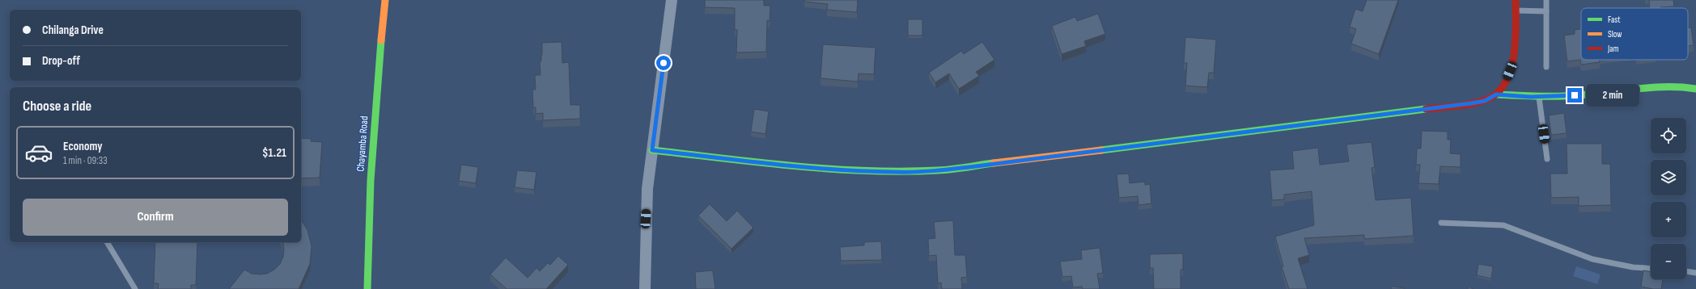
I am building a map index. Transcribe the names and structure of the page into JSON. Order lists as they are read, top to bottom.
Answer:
{
  "streets": {
    "street": ["Chayamba Road"]
  },
  "legend": ["Fast", "Slow", "Jam"],
  "page": {
    "banner": ["Chilanga Drive", "Drop-off"],
    "bubble": "2 min",
    "heading": "Choose a ride",
    "map_buttons": ["+", "−"],
    "list": [
      {
        "name": "Economy",
        "note": "1 min · 09:33",
        "value": "$1.21"
      }
    ],
    "buttons": "Confirm"
  }
}
